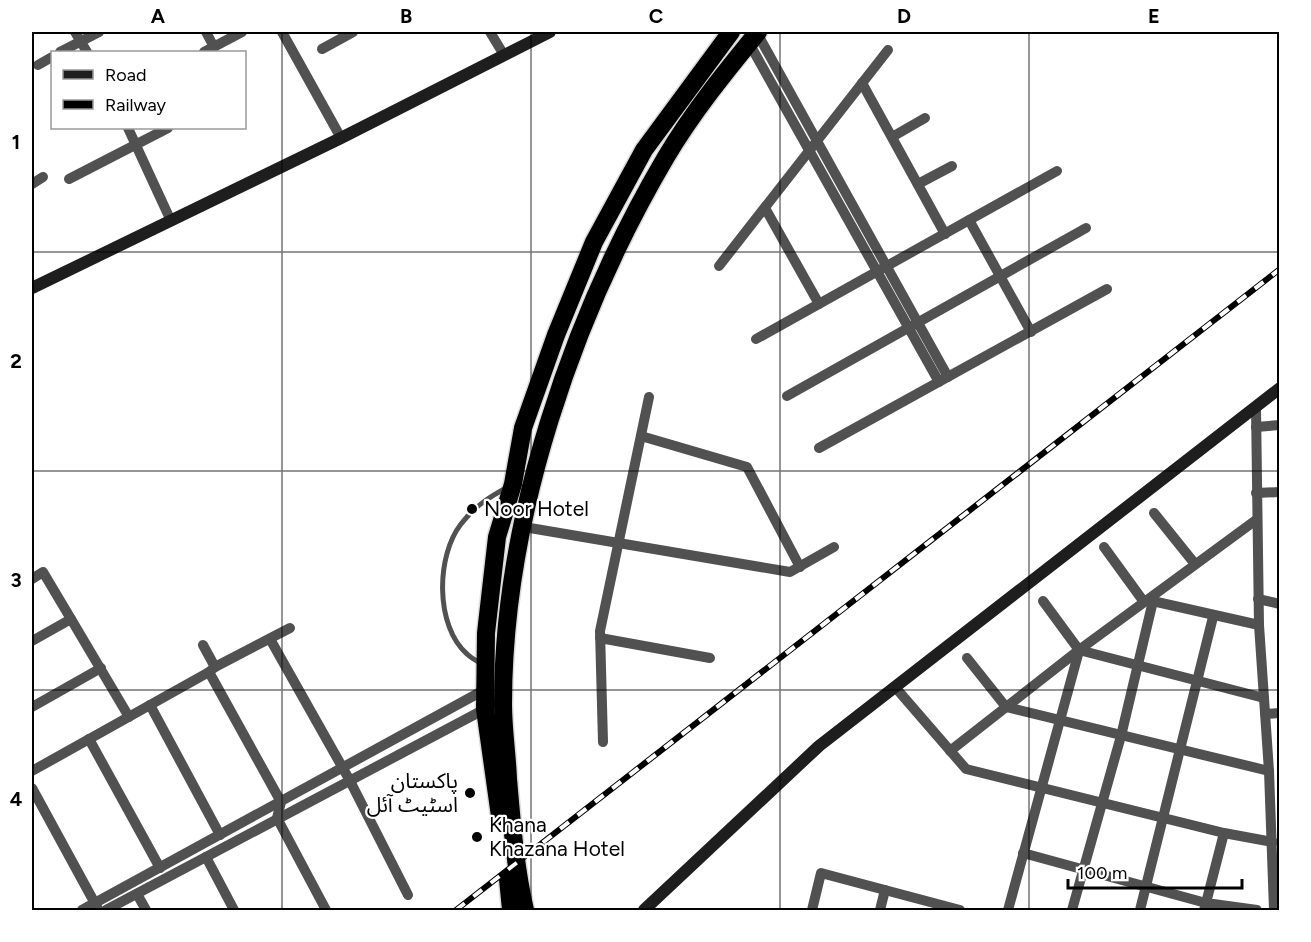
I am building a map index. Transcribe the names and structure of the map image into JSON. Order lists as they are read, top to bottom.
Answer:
{
  "places": ["Noor Hotel", "پاکستان اسٹیٹ آئل", "Khana Khazana Hotel"],
  "legend": ["Road", "Railway"],
  "scale_bar": "100 m",
  "grid": {
    "columns": [
      "A",
      "B",
      "C",
      "D",
      "E"
    ],
    "rows": [
      "1",
      "2",
      "3",
      "4"
    ]
  }
}
